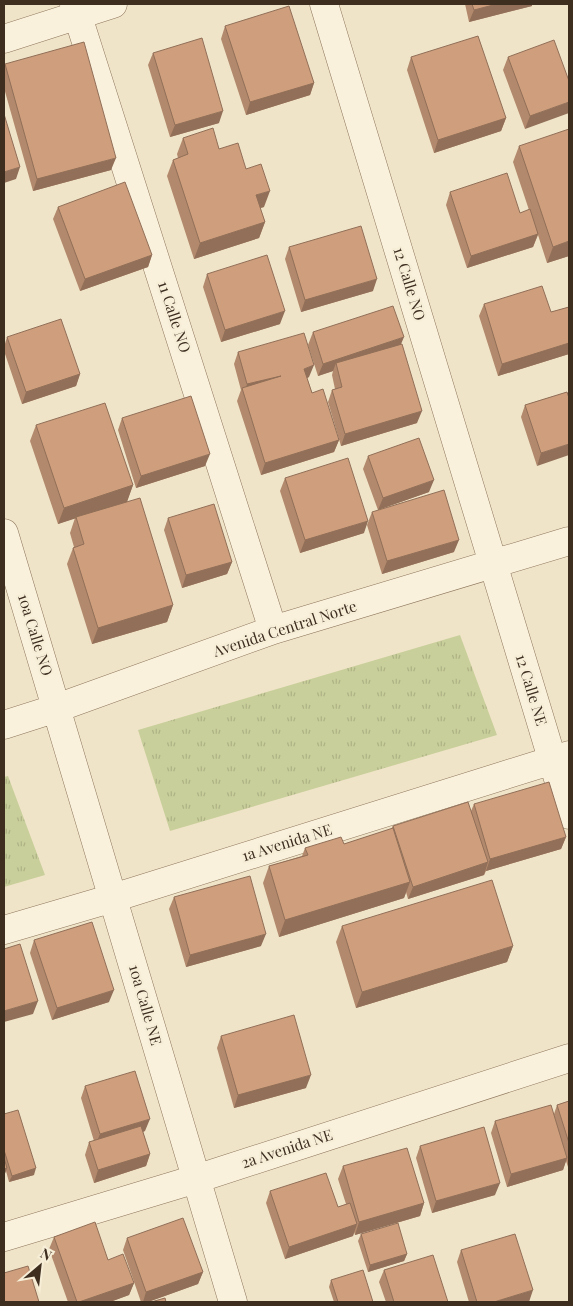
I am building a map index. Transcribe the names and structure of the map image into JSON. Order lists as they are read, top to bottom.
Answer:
{
  "streets": {
    "street": [
      "12 Calle NO",
      "11 Calle NO",
      "Avenida Central Norte",
      "10a Calle NO",
      "12 Calle NE",
      "1a Avenida NE",
      "10a Calle NE",
      "2a Avenida NE"
    ]
  },
  "crossings": [
    ["12 Calle NO", "Avenida Central Norte"],
    ["12 Calle NO", "12 Calle NE"],
    ["11 Calle NO", "Avenida Central Norte"],
    ["Avenida Central Norte", "10a Calle NO"],
    ["Avenida Central Norte", "12 Calle NE"],
    ["Avenida Central Norte", "10a Calle NE"],
    ["10a Calle NO", "10a Calle NE"],
    ["12 Calle NE", "1a Avenida NE"],
    ["1a Avenida NE", "10a Calle NE"],
    ["10a Calle NE", "2a Avenida NE"]
  ],
  "north": "top right"
}
